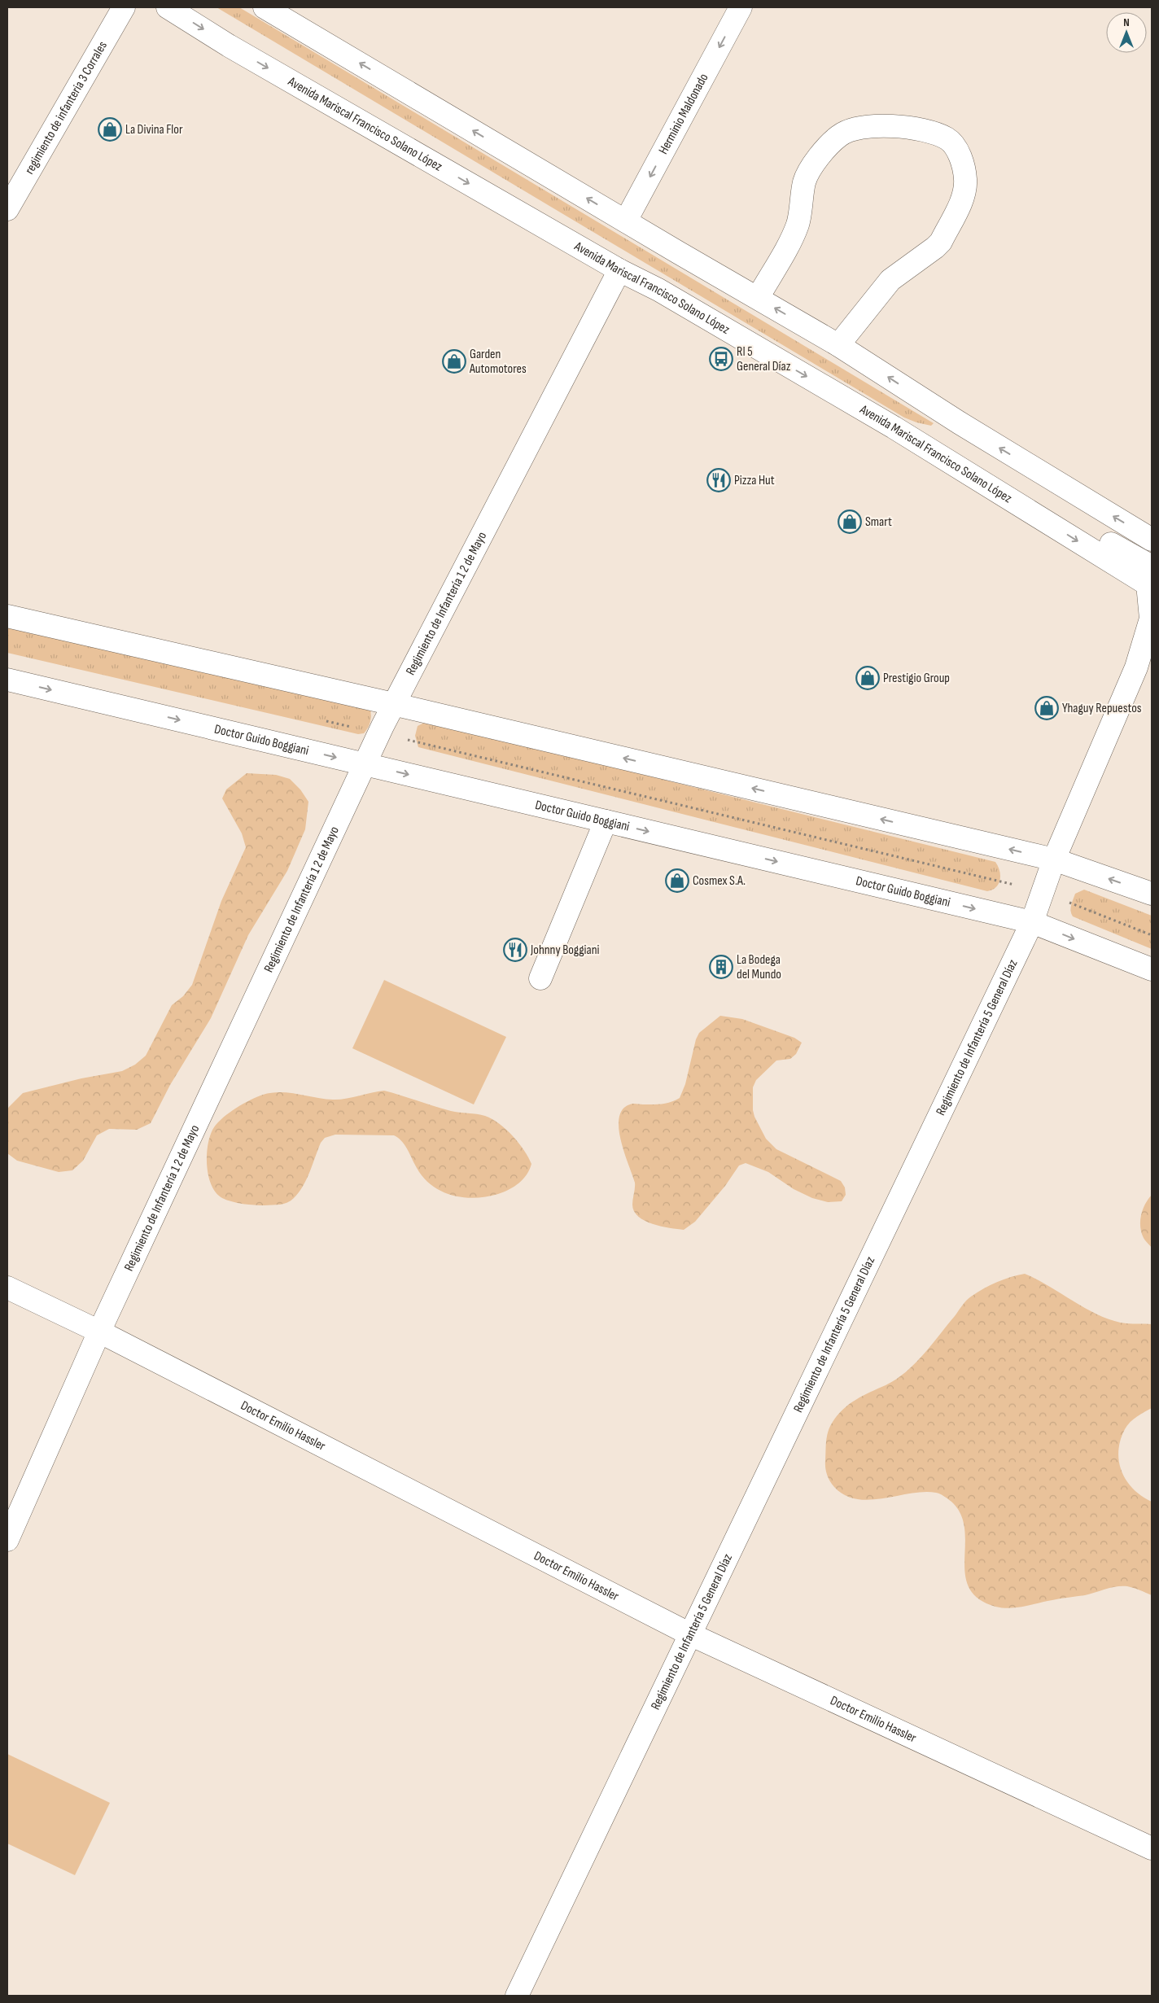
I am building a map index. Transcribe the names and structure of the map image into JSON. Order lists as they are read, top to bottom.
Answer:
{
  "streets": {
    "main road": [
      "regimiento de infanteria 3 Corrales",
      "Herminio Maldonado",
      "Avenida Mariscal Francisco Solano López",
      "Regimiento de Infantería 1 2 de Mayo",
      "Doctor Guido Boggiani",
      "Regimiento de Infantería 5 General Díaz",
      "Doctor Emilio Hassler"
    ]
  },
  "crossings": [
    ["Avenida Mariscal Francisco Solano López", "Regimiento de Infantería 1 2 de Mayo"],
    ["Avenida Mariscal Francisco Solano López", "Regimiento de Infantería 5 General Díaz"],
    ["Regimiento de Infantería 1 2 de Mayo", "Doctor Guido Boggiani"],
    ["Regimiento de Infantería 1 2 de Mayo", "Doctor Emilio Hassler"],
    ["Doctor Guido Boggiani", "Regimiento de Infantería 5 General Díaz"],
    ["Regimiento de Infantería 5 General Díaz", "Doctor Emilio Hassler"]
  ],
  "one_way": ["Herminio Maldonado"],
  "places": {
    "shop": [
      "La Divina Flor",
      "Garden Automotores",
      "Smart",
      "Prestigio Group",
      "Yhaguy Repuestos",
      "Cosmex S.A."
    ],
    "bus stop": ["RI 5 General Díaz"],
    "restaurant": ["Pizza Hut", "Johnny Boggiani"],
    "building": ["La Bodega del Mundo"]
  },
  "north": "top"
}
